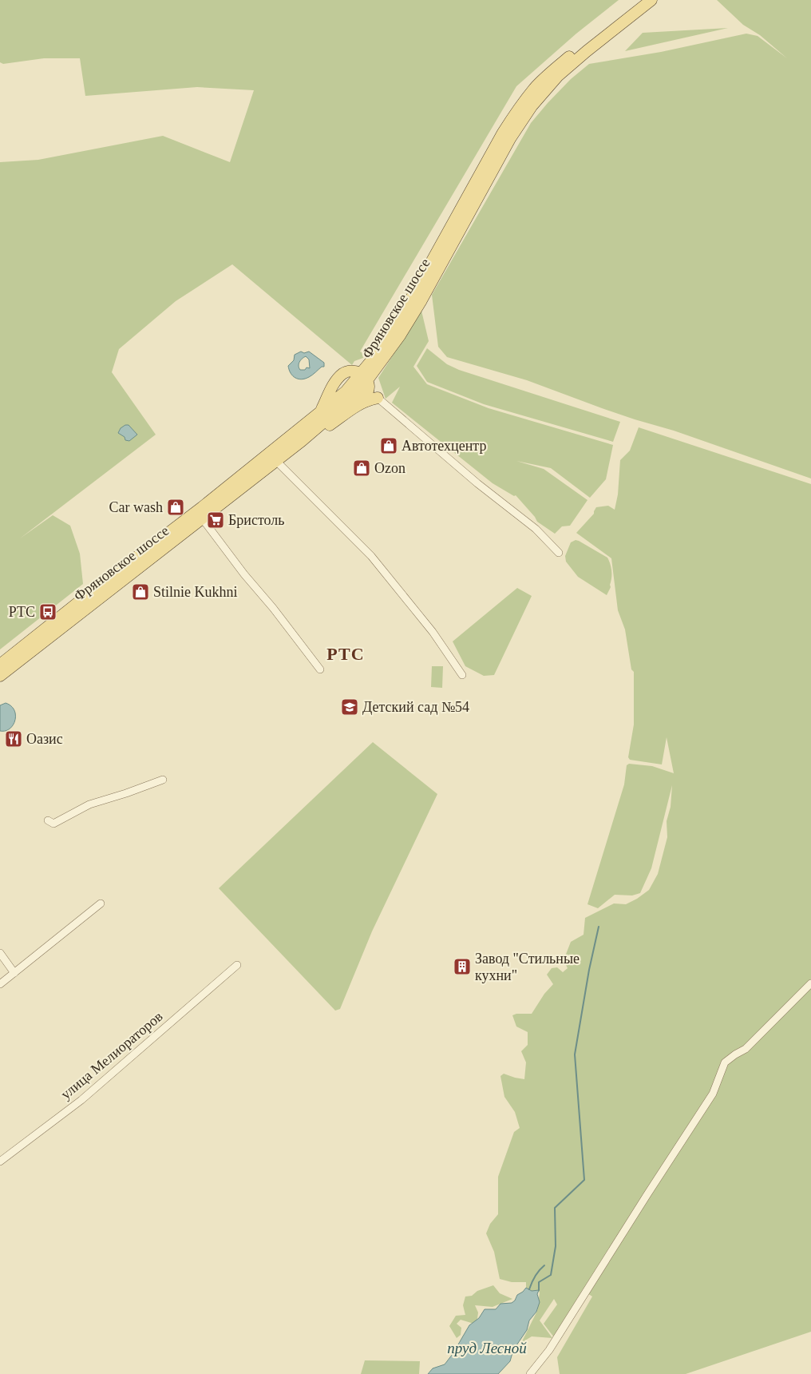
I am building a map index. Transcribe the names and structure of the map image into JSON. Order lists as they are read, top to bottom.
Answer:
{
  "streets": {
    "main road": ["Фряновское шоссе"],
    "street": ["улица Мелиораторов"]
  },
  "districts": ["РТС"],
  "water": ["пруд Лесной"],
  "places": {
    "shop": [
      "Автотехцентр",
      "Ozon",
      "Car wash",
      "Stilnie Kukhni"
    ],
    "supermarket": ["Бристоль"],
    "bus stop": ["РТС"],
    "school or university": ["Детский сад №54"],
    "restaurant": ["Оазис"],
    "building": ["Завод \"Стильные кухни\""]
  }
}
